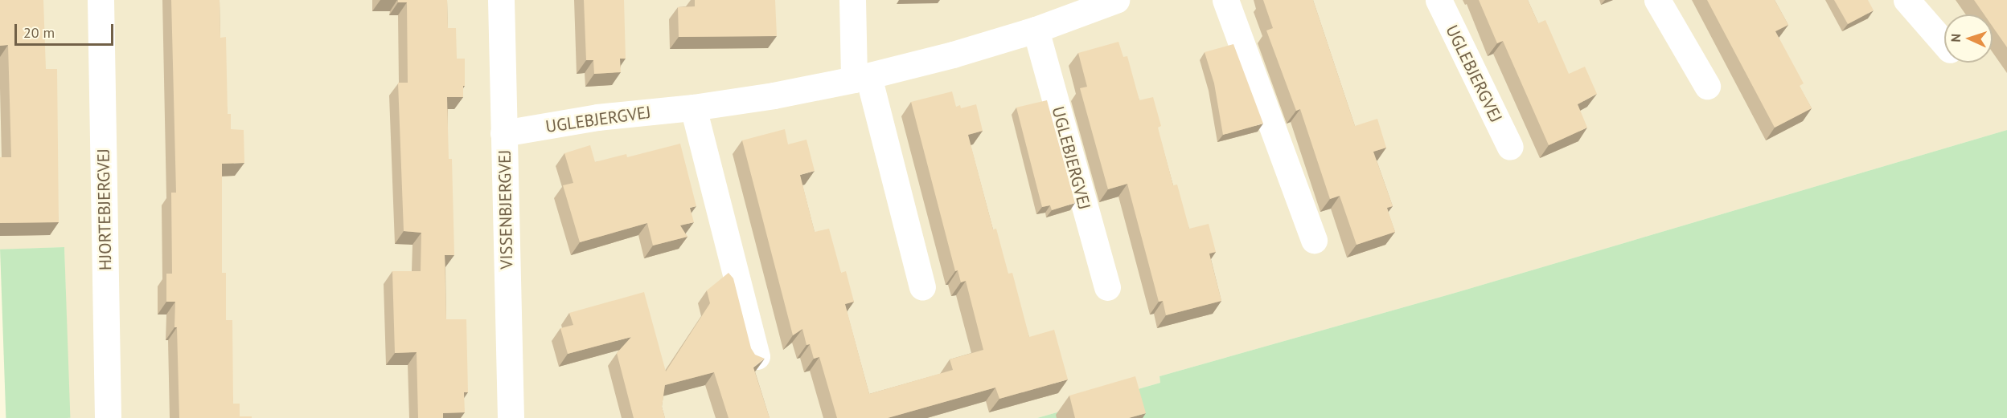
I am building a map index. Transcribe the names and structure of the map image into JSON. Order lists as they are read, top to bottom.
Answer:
{
  "streets": {
    "street": ["UGLEBJERGVEJ", "HJORTEBJERGVEJ", "VISSENBJERGVEJ"]
  },
  "crossings": [
    ["UGLEBJERGVEJ", "VISSENBJERGVEJ"]
  ],
  "scale_bar": "20 m",
  "north": "left"
}
